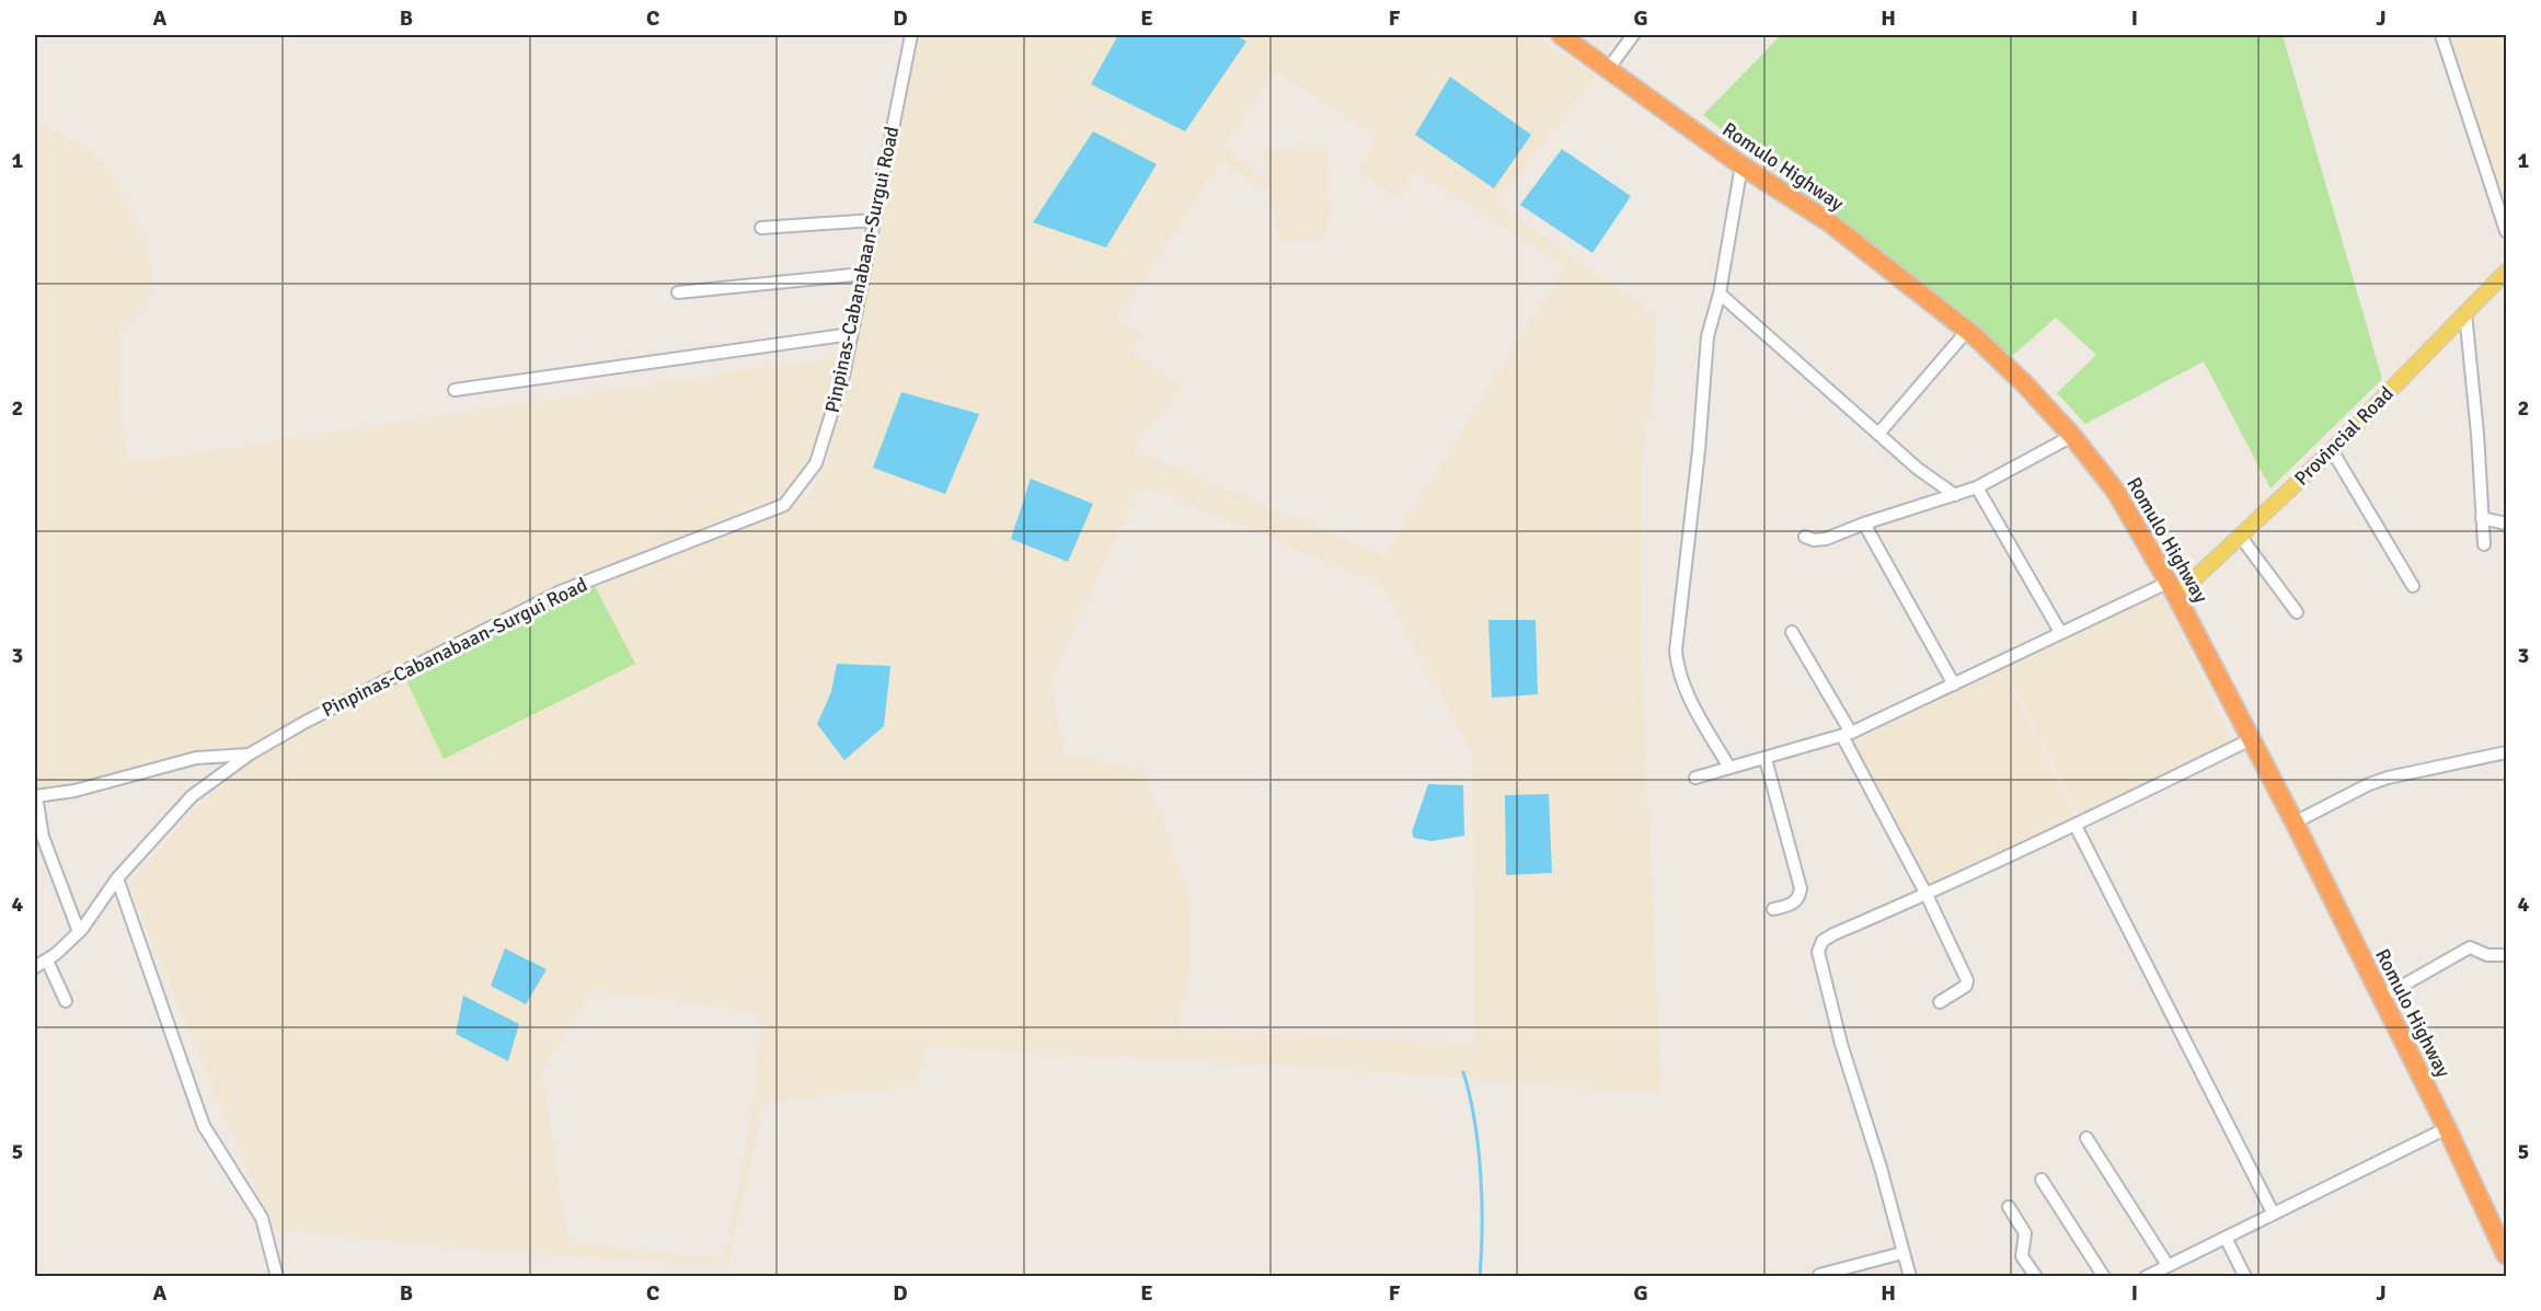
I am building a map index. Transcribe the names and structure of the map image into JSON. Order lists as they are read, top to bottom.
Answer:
{
  "streets": {
    "highway": ["Romulo Highway"],
    "main road": ["Provincial Road"],
    "street": ["Pinpinas-Cabanabaan-Surgui Road"]
  },
  "crossings": [
    ["Romulo Highway", "Provincial Road"]
  ],
  "grid": {
    "columns": [
      "A",
      "B",
      "C",
      "D",
      "E",
      "F",
      "G",
      "H",
      "I",
      "J"
    ],
    "rows": [
      "1",
      "2",
      "3",
      "4",
      "5"
    ]
  }
}
